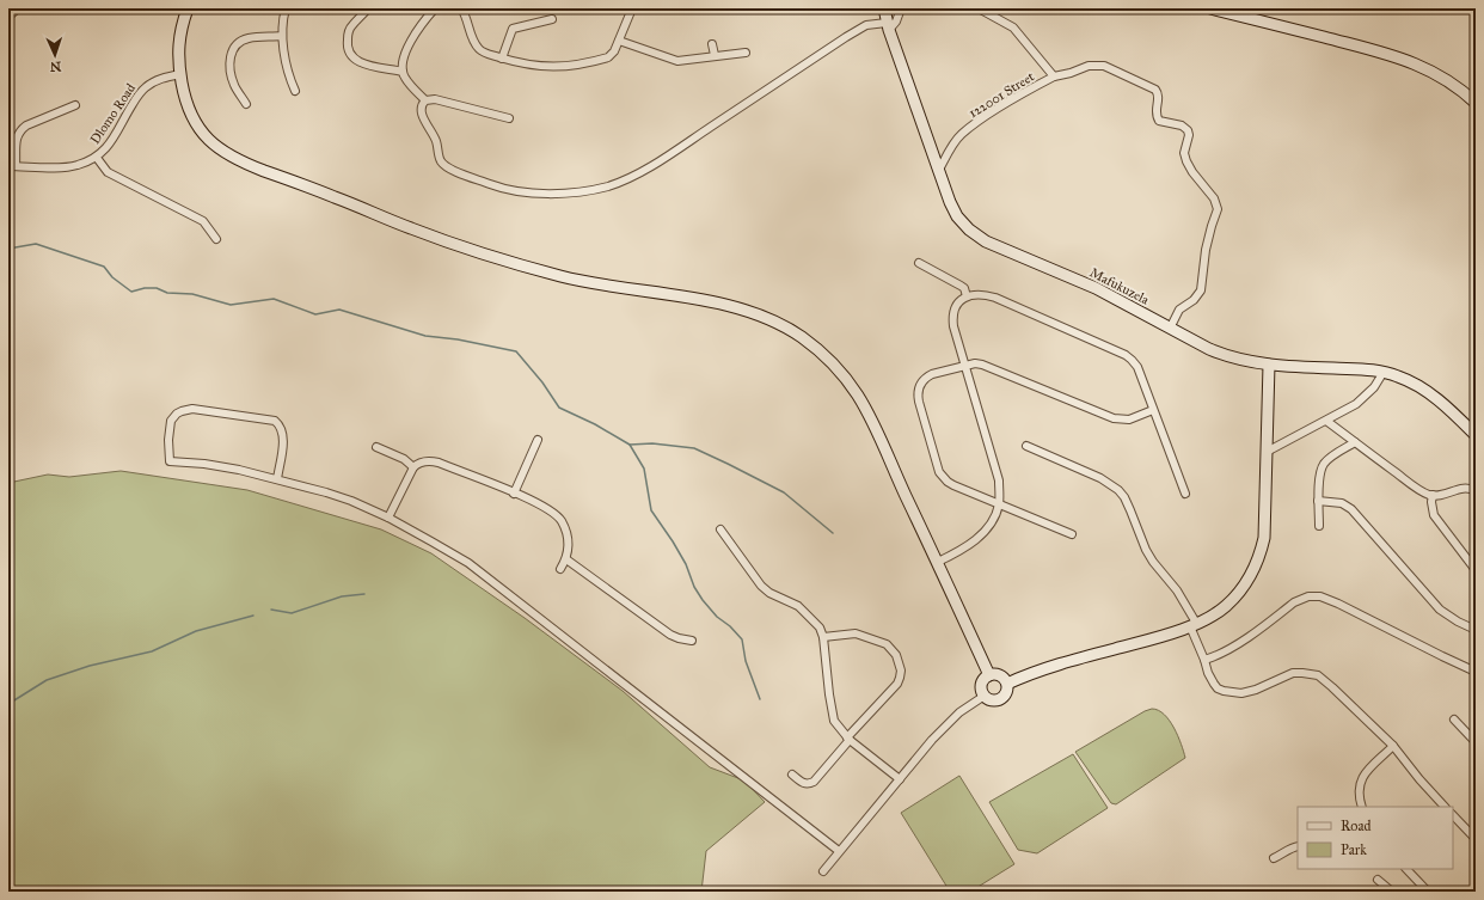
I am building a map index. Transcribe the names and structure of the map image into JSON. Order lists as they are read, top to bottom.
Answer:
{
  "streets": {
    "street": ["122001 Street", "Dlomo Road", "Mafukuzela"]
  },
  "crossings": [
    ["122001 Street", "Mafukuzela"]
  ],
  "legend": ["Road", "Park"],
  "north": "bottom"
}
